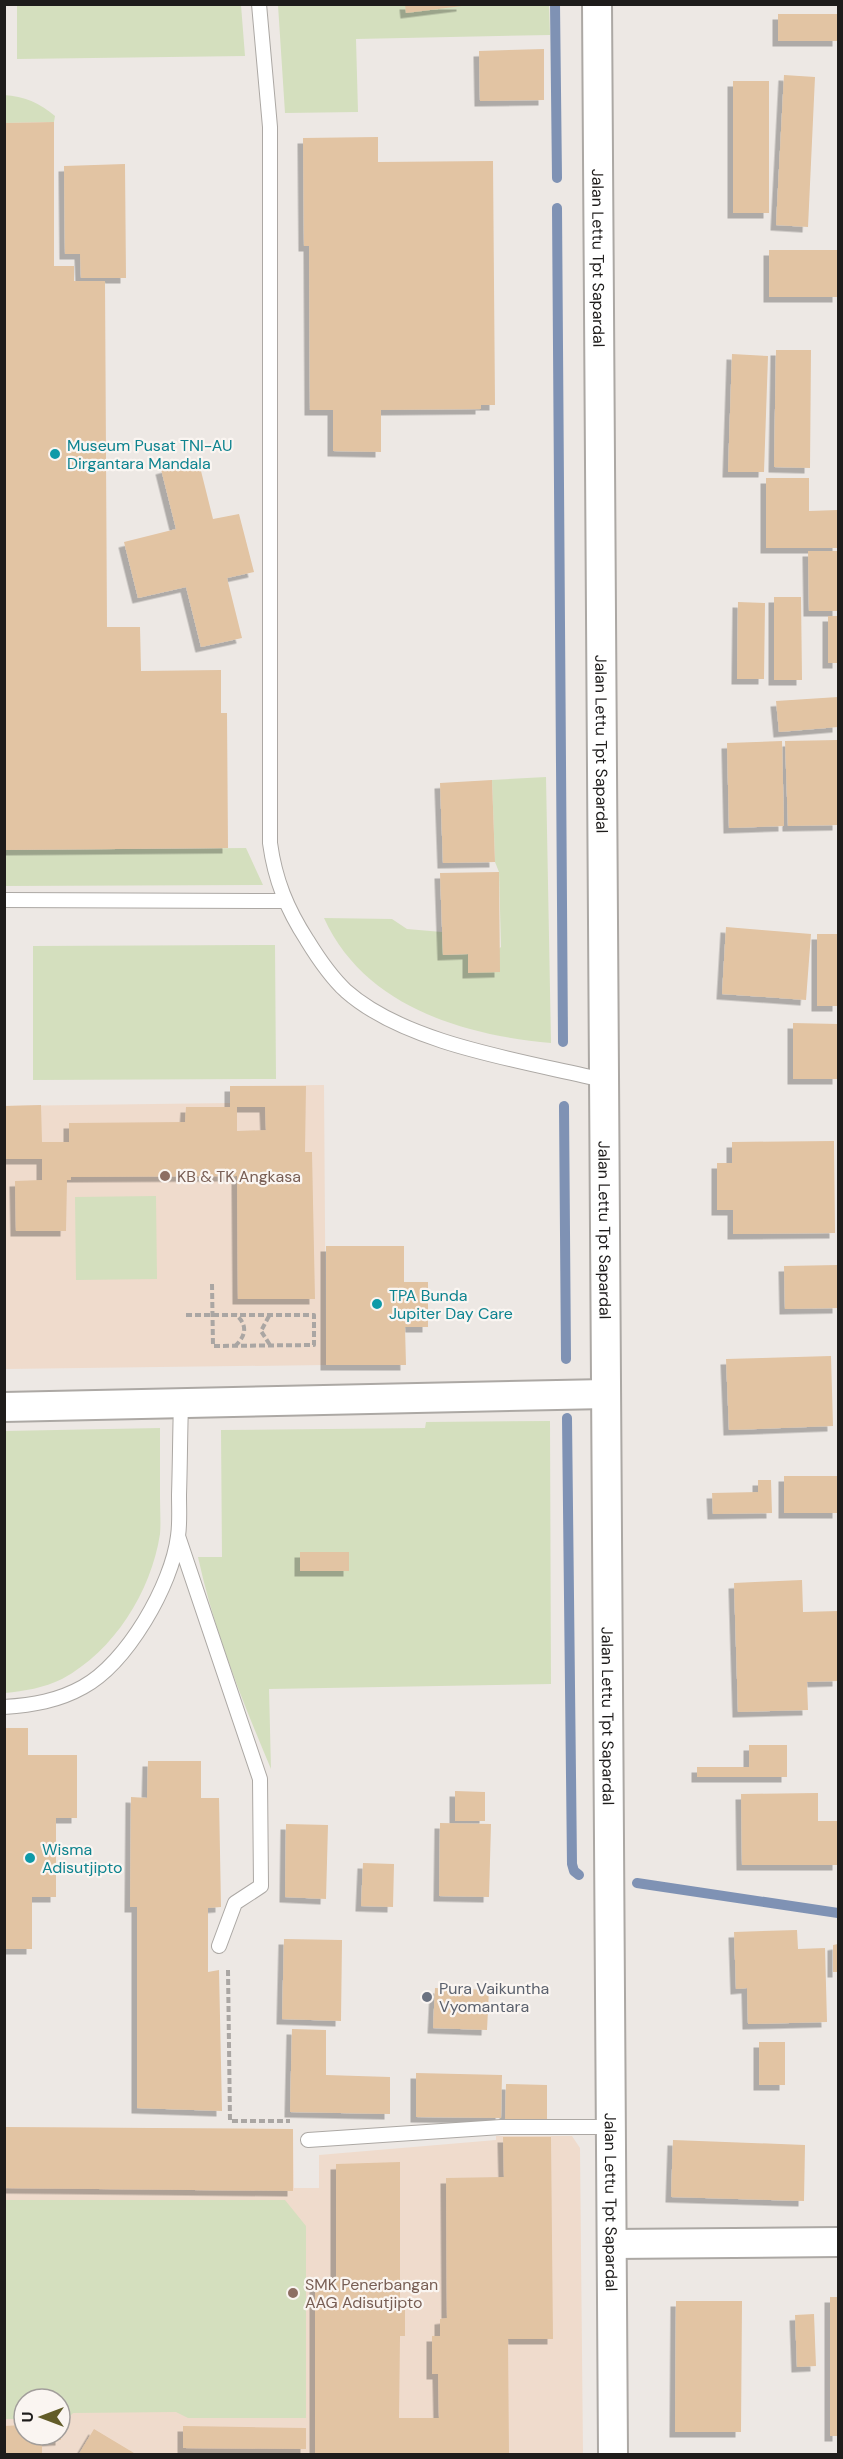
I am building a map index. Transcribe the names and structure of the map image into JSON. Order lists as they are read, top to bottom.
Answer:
{
  "streets": {
    "street": ["Jalan Lettu Tpt Sapardal"]
  },
  "places": [
    "Museum Pusat TNI-AU Dirgantara Mandala",
    "KB & TK Angkasa",
    "TPA Bunda Jupiter Day Care",
    "Wisma Adisutjipto",
    "Pura Vaikuntha Vyomantara",
    "SMK Penerbangan AAG Adisutjipto"
  ],
  "north": "left"
}
